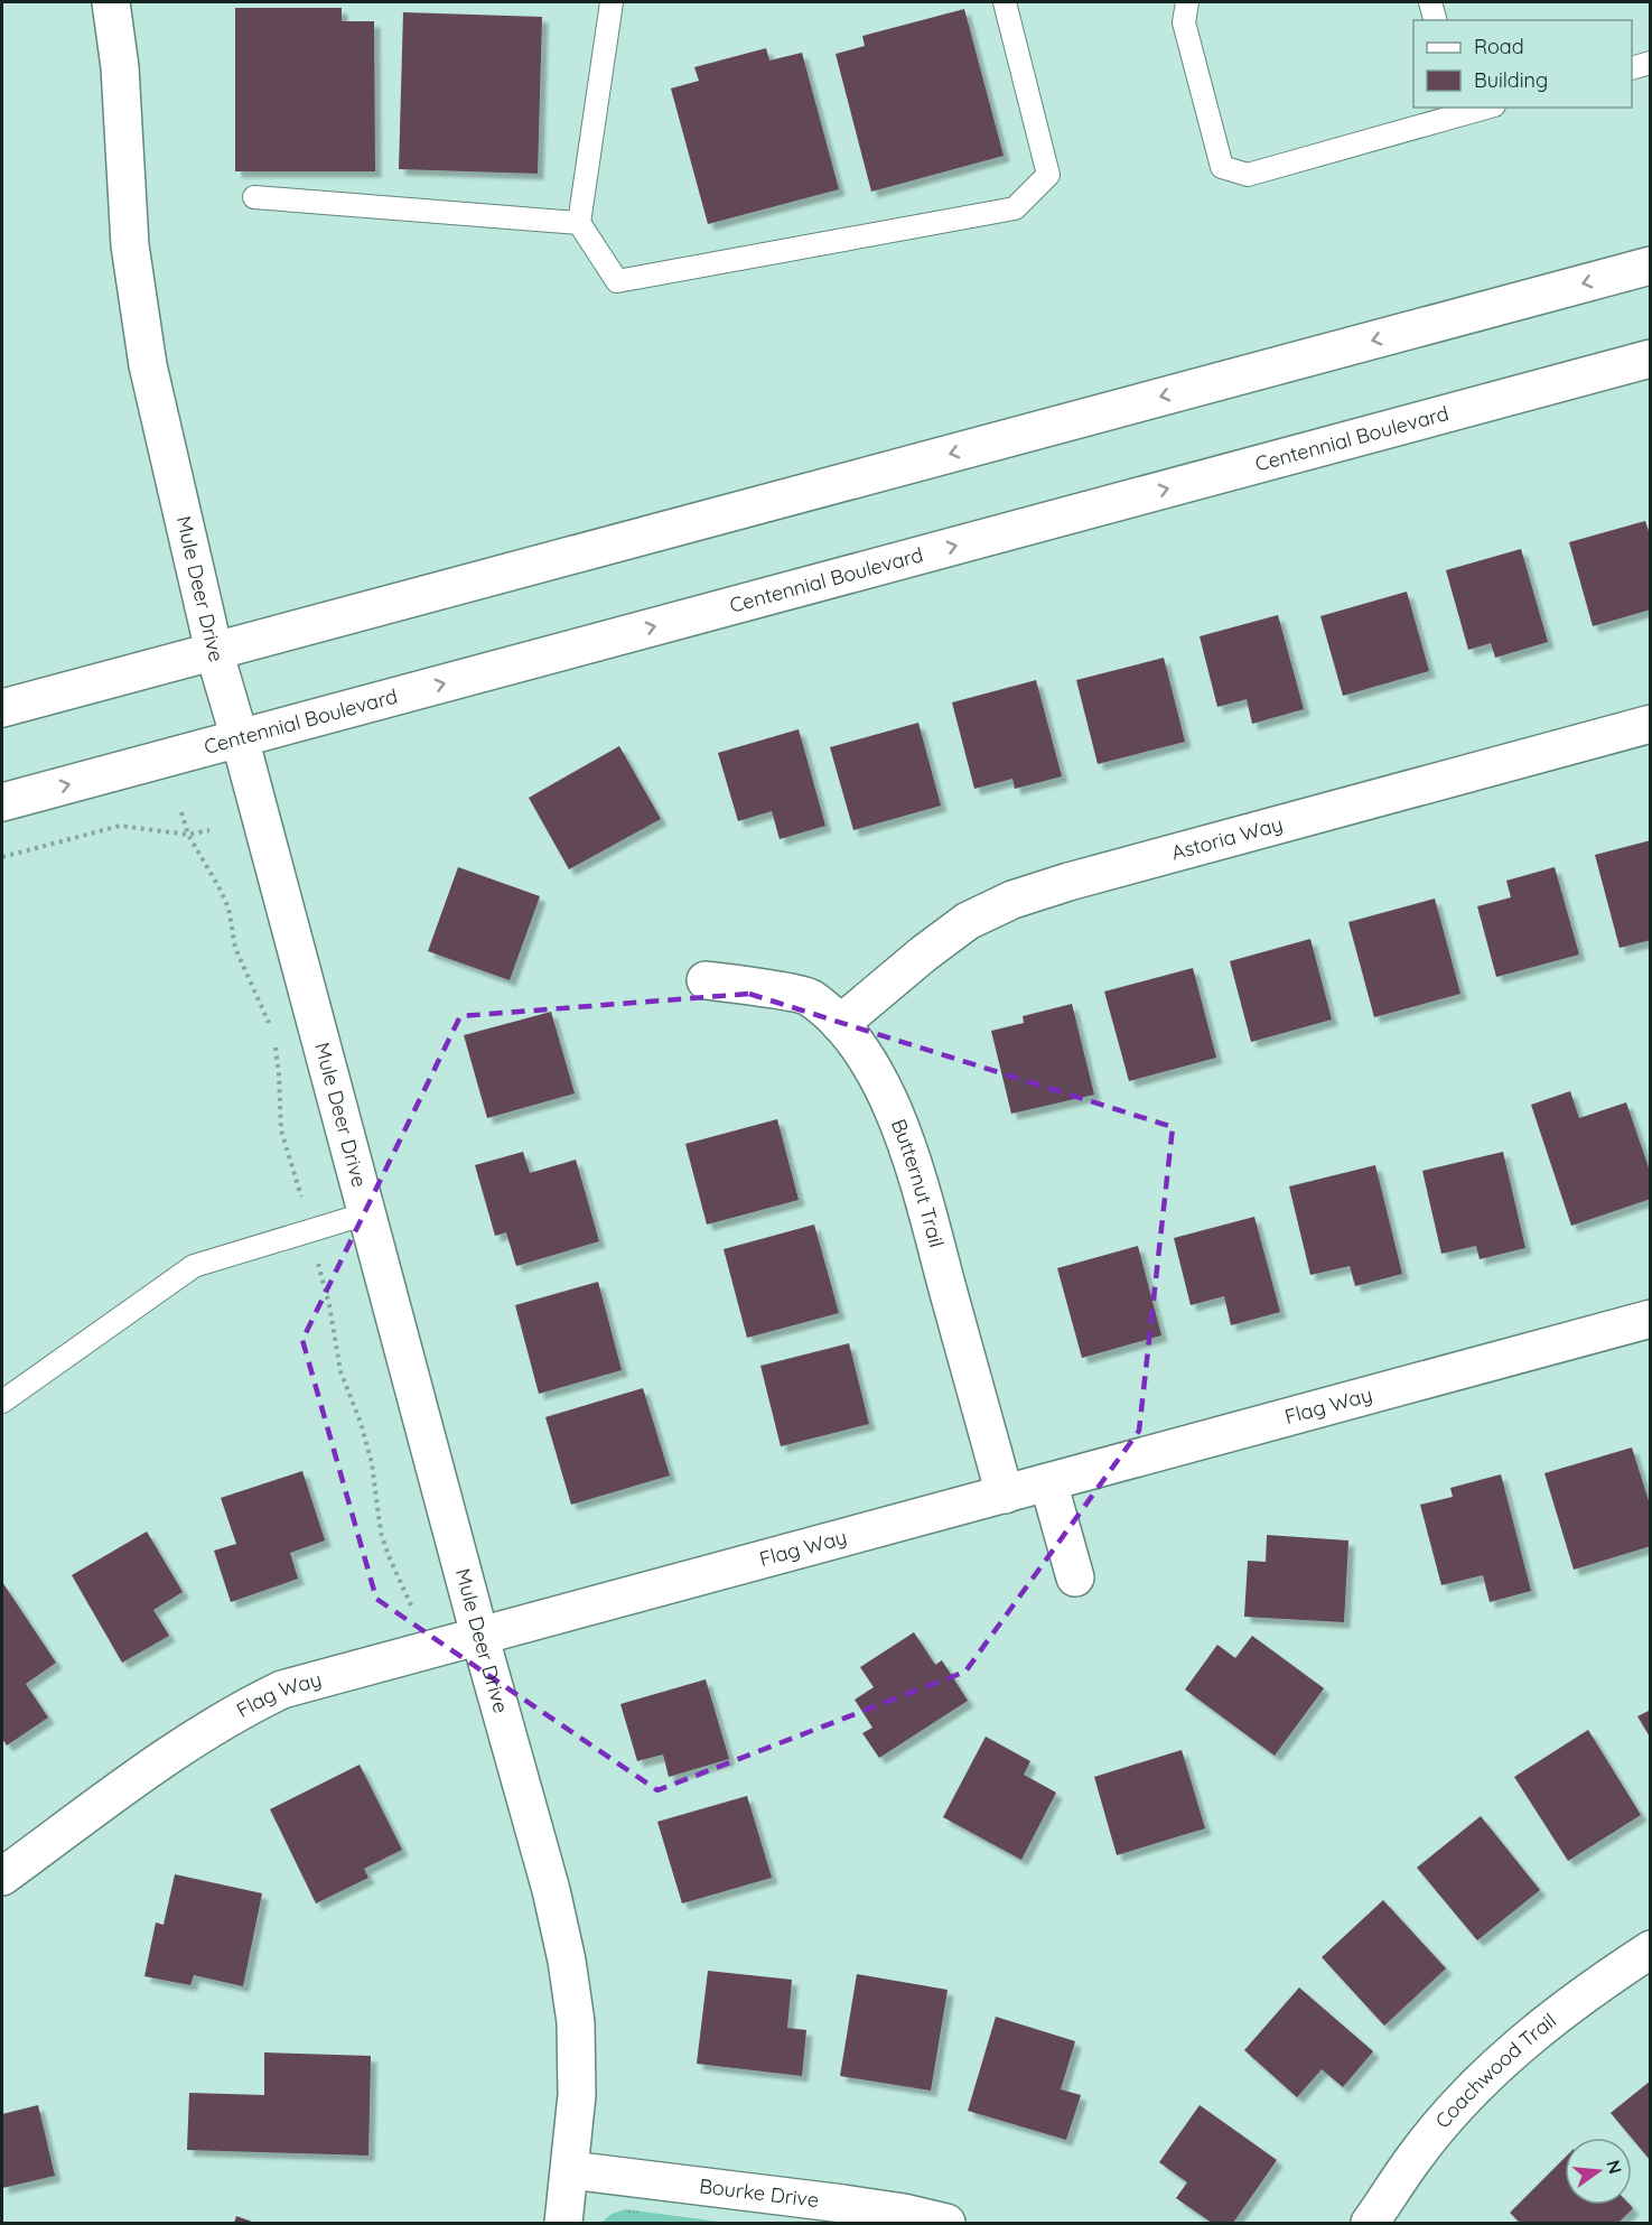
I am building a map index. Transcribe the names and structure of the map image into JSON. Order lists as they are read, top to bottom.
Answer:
{
  "streets": {
    "street": [
      "Centennial Boulevard",
      "Mule Deer Drive",
      "Astoria Way",
      "Butternut Trail",
      "Flag Way",
      "Coachwood Trail",
      "Bourke Drive"
    ]
  },
  "crossings": [
    ["Centennial Boulevard", "Mule Deer Drive"],
    ["Mule Deer Drive", "Flag Way"],
    ["Mule Deer Drive", "Bourke Drive"],
    ["Astoria Way", "Butternut Trail"],
    ["Butternut Trail", "Flag Way"]
  ],
  "legend": ["Road", "Building"],
  "north": "right"
}
